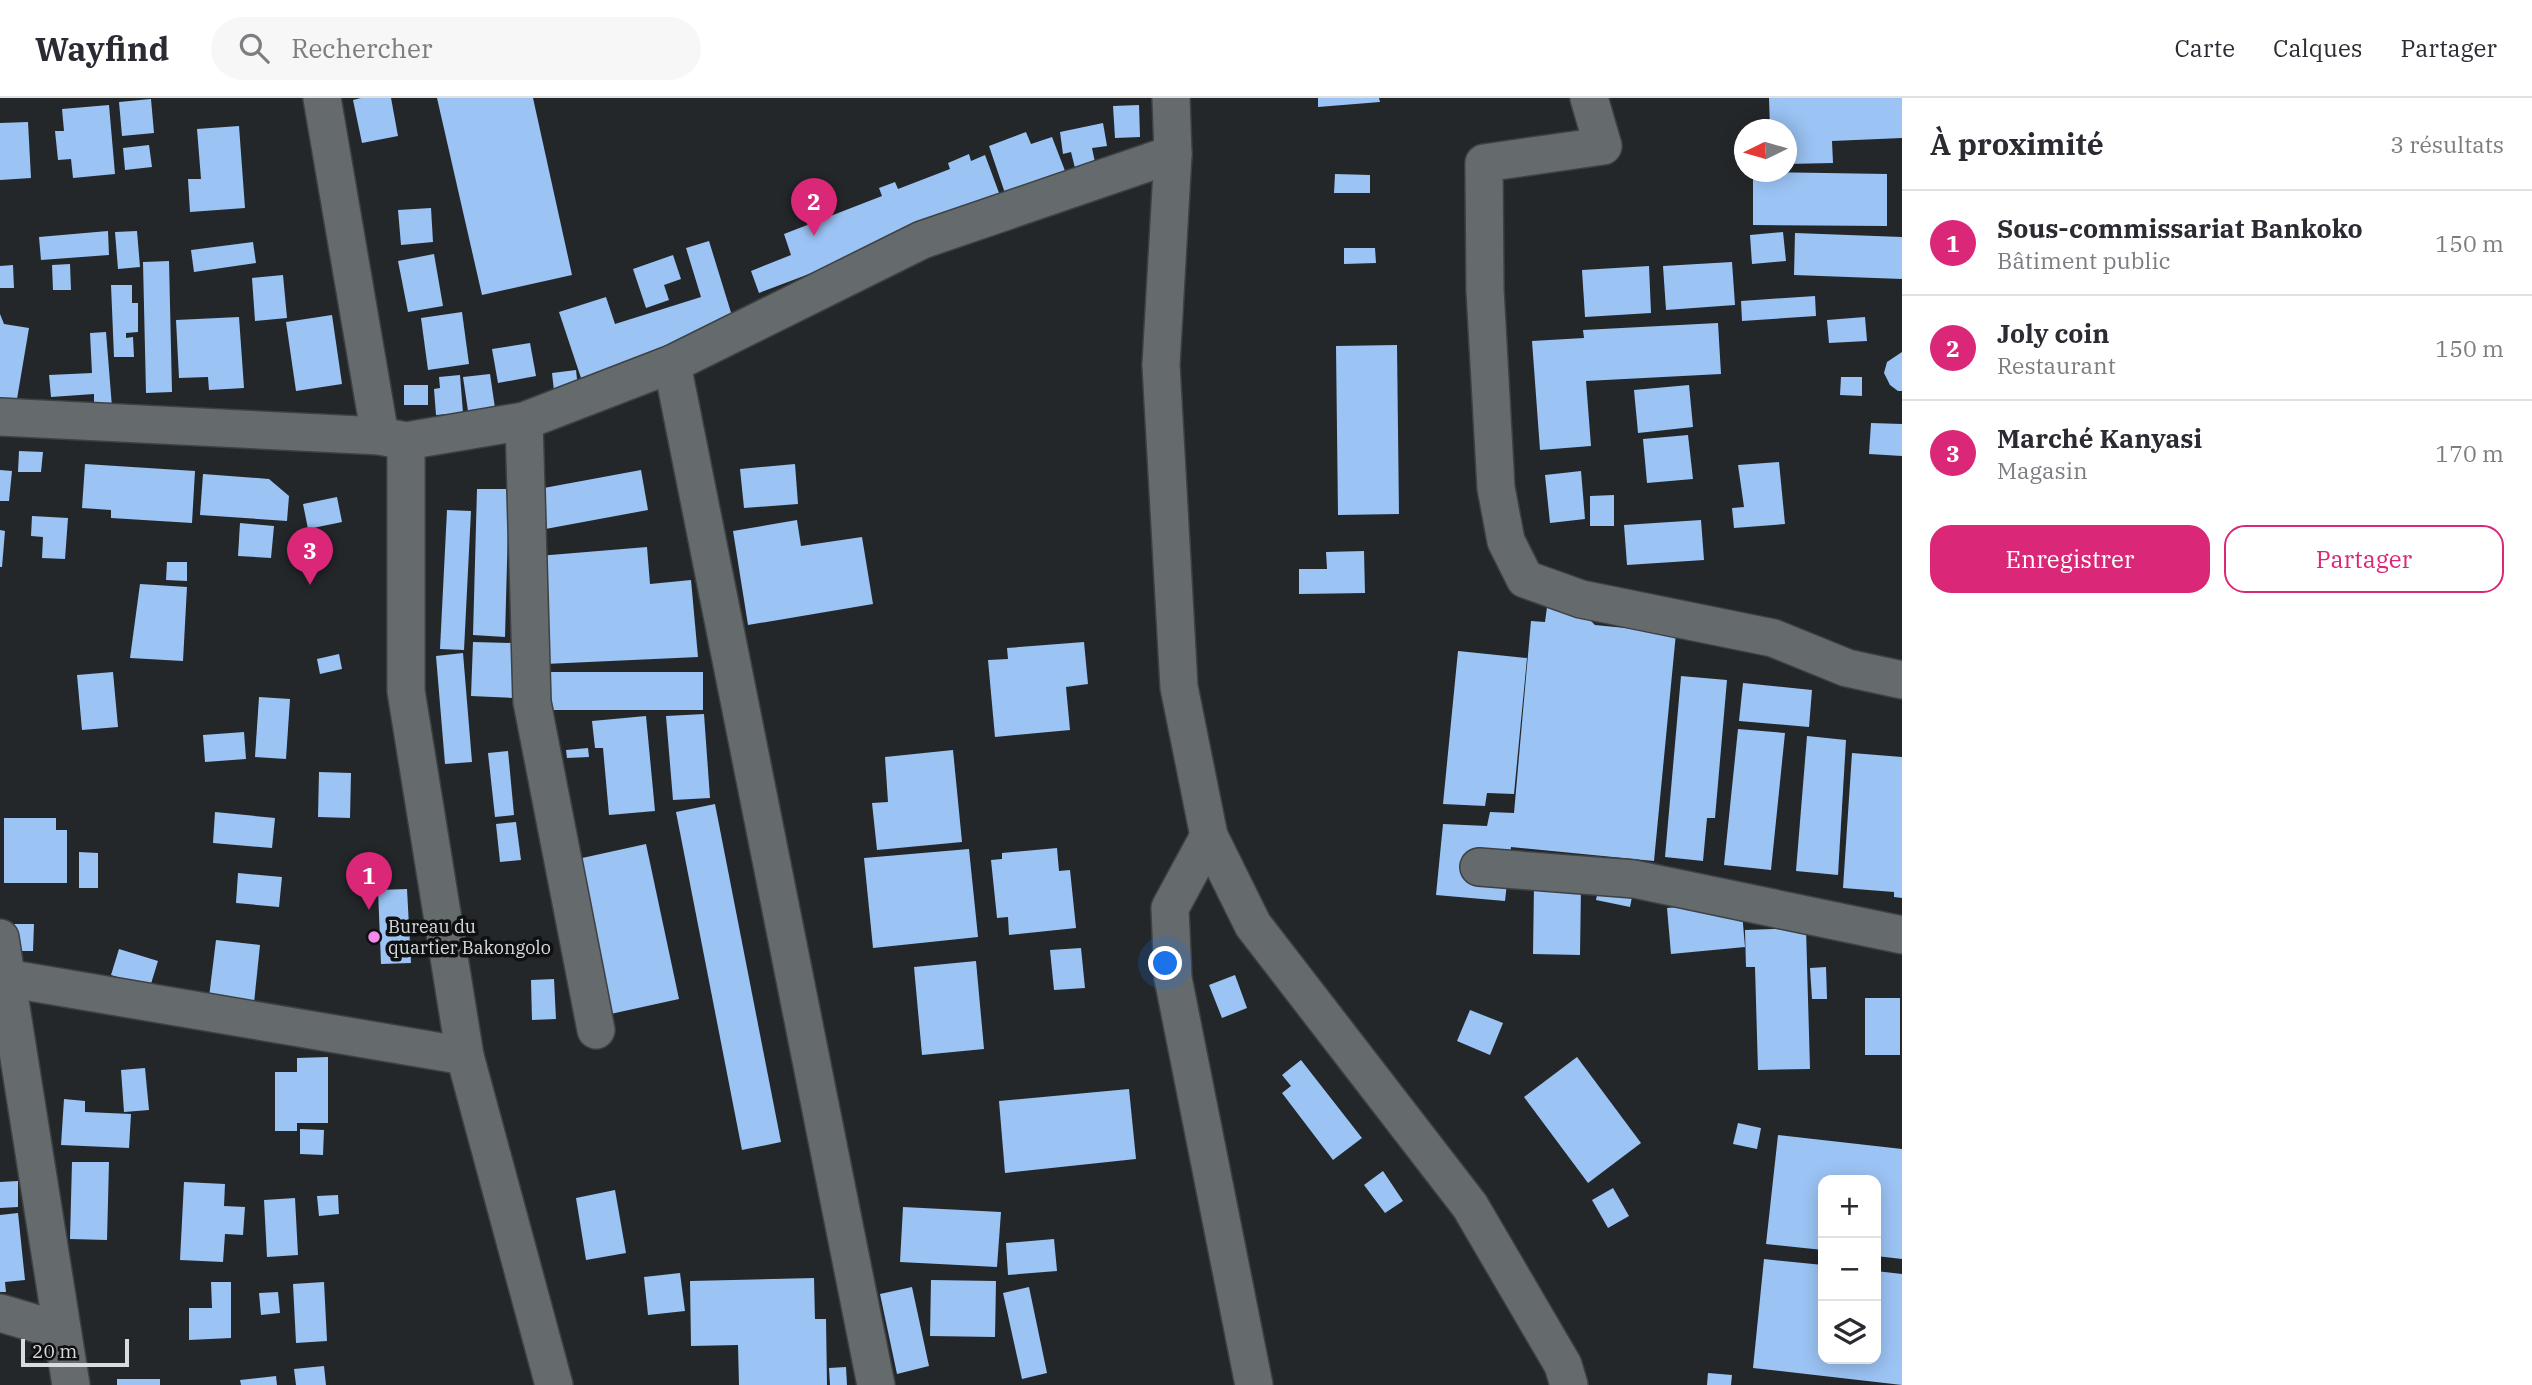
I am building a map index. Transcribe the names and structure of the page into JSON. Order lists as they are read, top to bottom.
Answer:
{
  "places": ["Bureau du quartier Bakongolo"],
  "scale_bar": "20 m",
  "north": "left",
  "page": {
    "header": "Wayfind",
    "search": "Rechercher",
    "nav": ["Carte", "Calques", "Partager"],
    "heading": ["À proximité", "3 résultats"],
    "pins": ["2", "3", "1"],
    "list": [
      {
        "mark": "1",
        "name": "Sous-commissariat Bankoko",
        "note": "Bâtiment public",
        "value": "150 m"
      },
      {
        "mark": "2",
        "name": "Joly coin",
        "note": "Restaurant",
        "value": "150 m"
      },
      {
        "mark": "3",
        "name": "Marché Kanyasi",
        "note": "Magasin",
        "value": "170 m"
      }
    ],
    "buttons": ["Enregistrer", "Partager"],
    "map_buttons": ["+", "−"],
    "scale": "20 m"
  }
}
